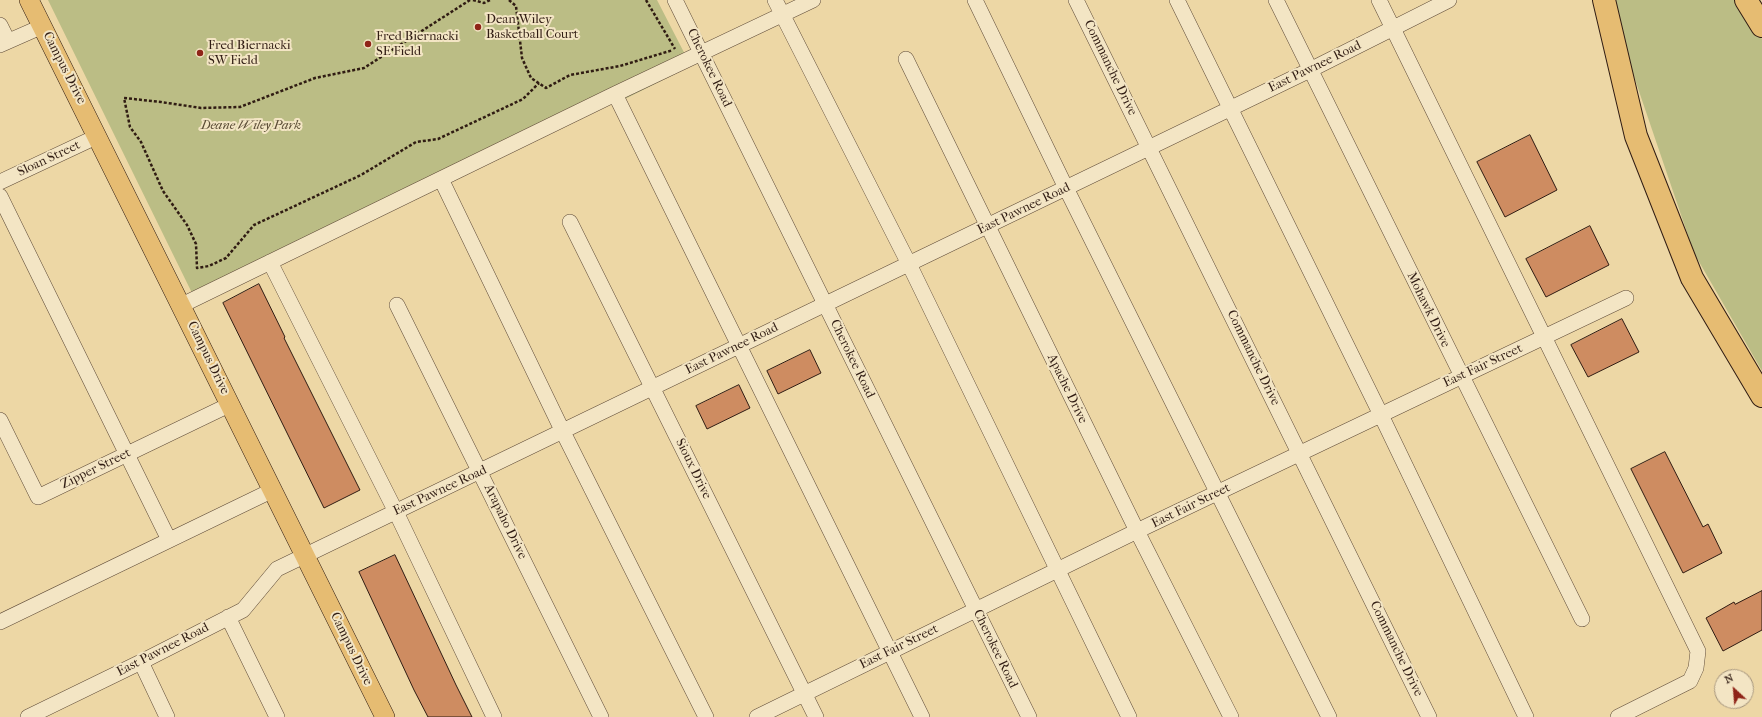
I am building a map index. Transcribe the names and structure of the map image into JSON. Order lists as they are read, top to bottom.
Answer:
{
  "streets": {
    "main road": ["Campus Drive"],
    "street": [
      "East Pawnee Road",
      "Cherokee Road",
      "Commanche Drive",
      "Sloan Street",
      "Mohawk Drive",
      "East Fair Street",
      "Apache Drive",
      "Zipper Street",
      "Sioux Drive",
      "Arapaho Drive"
    ]
  },
  "crossings": [
    ["East Pawnee Road", "Campus Drive"],
    ["East Pawnee Road", "Cherokee Road"],
    ["East Pawnee Road", "Commanche Drive"],
    ["East Pawnee Road", "Mohawk Drive"],
    ["East Pawnee Road", "Apache Drive"],
    ["East Pawnee Road", "Sioux Drive"],
    ["East Pawnee Road", "Arapaho Drive"],
    ["Campus Drive", "Sloan Street"],
    ["Campus Drive", "Zipper Street"],
    ["Cherokee Road", "East Fair Street"],
    ["Commanche Drive", "East Fair Street"],
    ["Mohawk Drive", "East Fair Street"],
    ["East Fair Street", "Apache Drive"],
    ["East Fair Street", "Sioux Drive"]
  ],
  "parks": ["Deane Wiley Park"],
  "places": ["Dean Wiley Basketball Court", "Fred Biernacki SE Field", "Fred Biernacki SW Field"],
  "north": "top left"
}
